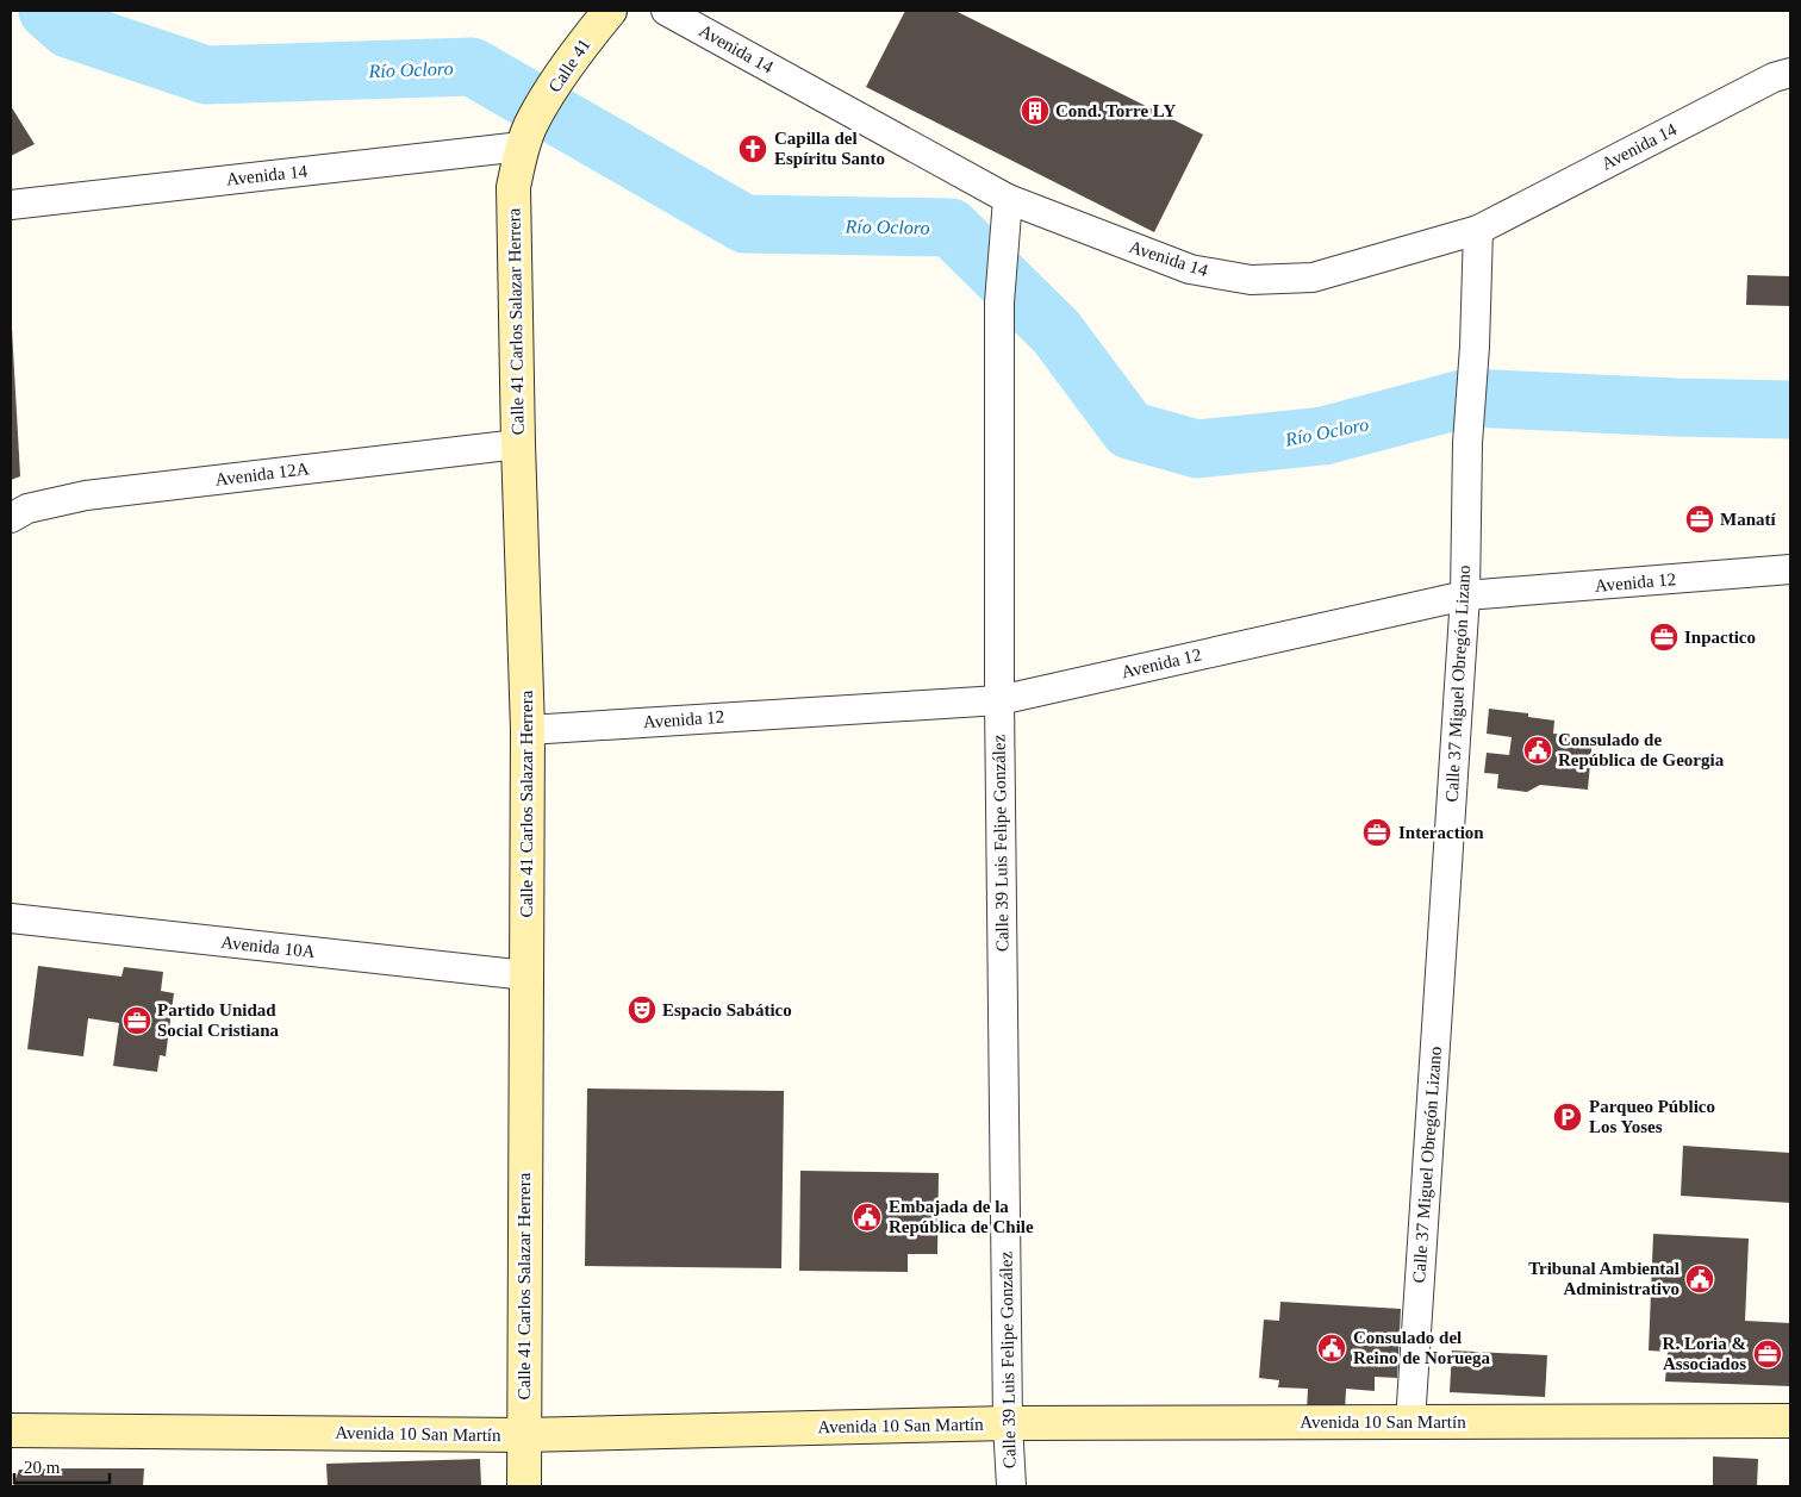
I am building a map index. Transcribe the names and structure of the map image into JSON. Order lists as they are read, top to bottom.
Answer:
{
  "streets": {
    "street": [
      "Avenida 14",
      "Calle 41",
      "Calle 41 Carlos Salazar Herrera",
      "Avenida 12A",
      "Avenida 12",
      "Calle 37 Miguel Obregón Lizano",
      "Calle 39 Luis Felipe González",
      "Avenida 10A",
      "Avenida 10 San Martín"
    ]
  },
  "crossings": [
    ["Avenida 14", "Calle 41"],
    ["Avenida 14", "Calle 41 Carlos Salazar Herrera"],
    ["Avenida 14", "Calle 37 Miguel Obregón Lizano"],
    ["Avenida 14", "Calle 39 Luis Felipe González"],
    ["Calle 41", "Calle 41 Carlos Salazar Herrera"],
    ["Calle 41 Carlos Salazar Herrera", "Avenida 12A"],
    ["Calle 41 Carlos Salazar Herrera", "Avenida 12"],
    ["Calle 41 Carlos Salazar Herrera", "Avenida 10A"],
    ["Calle 41 Carlos Salazar Herrera", "Avenida 10 San Martín"],
    ["Avenida 12", "Calle 37 Miguel Obregón Lizano"],
    ["Avenida 12", "Calle 39 Luis Felipe González"],
    ["Calle 37 Miguel Obregón Lizano", "Avenida 10 San Martín"],
    ["Calle 39 Luis Felipe González", "Avenida 10 San Martín"]
  ],
  "water": ["Río Ocloro"],
  "places": {
    "building": ["Cond. Torre LY"],
    "church": ["Capilla del Espíritu Santo"],
    "office": [
      "Manatí",
      "Inpactico",
      "Interaction",
      "Partido Unidad Social Cristiana",
      "R. Loria & Associados"
    ],
    "public building": [
      "Consulado de República de Georgia",
      "Embajada de la República de Chile",
      "Tribunal Ambiental Administrativo",
      "Consulado del Reino de Noruega"
    ],
    "theatre": ["Espacio Sabático"],
    "parking": ["Parqueo Público Los Yoses"]
  },
  "scale_bar": "20 m"
}
